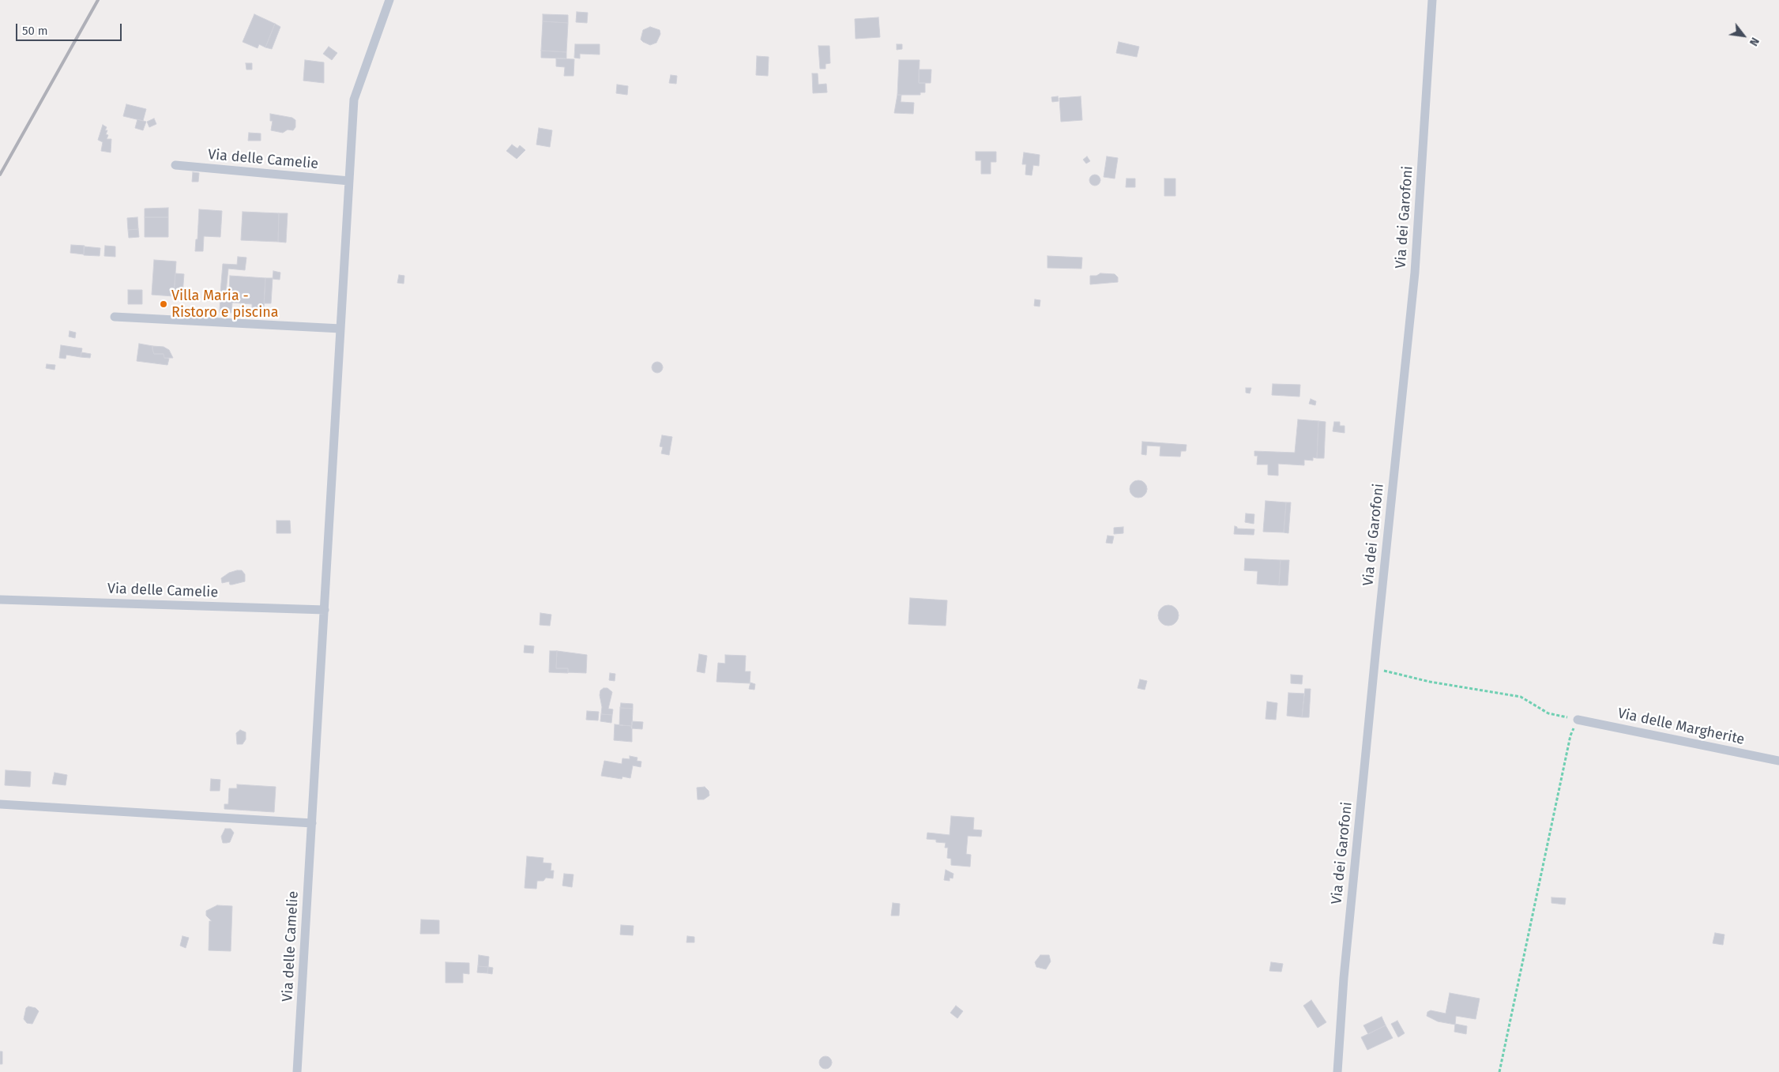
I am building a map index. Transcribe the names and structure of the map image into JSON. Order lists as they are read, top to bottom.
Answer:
{
  "streets": {
    "lane": ["Via delle Camelie", "Via dei Garofoni", "Via delle Margherite"]
  },
  "places": ["Villa Maria - Ristoro e piscina"],
  "scale_bar": "50 m",
  "north": "bottom right"
}
